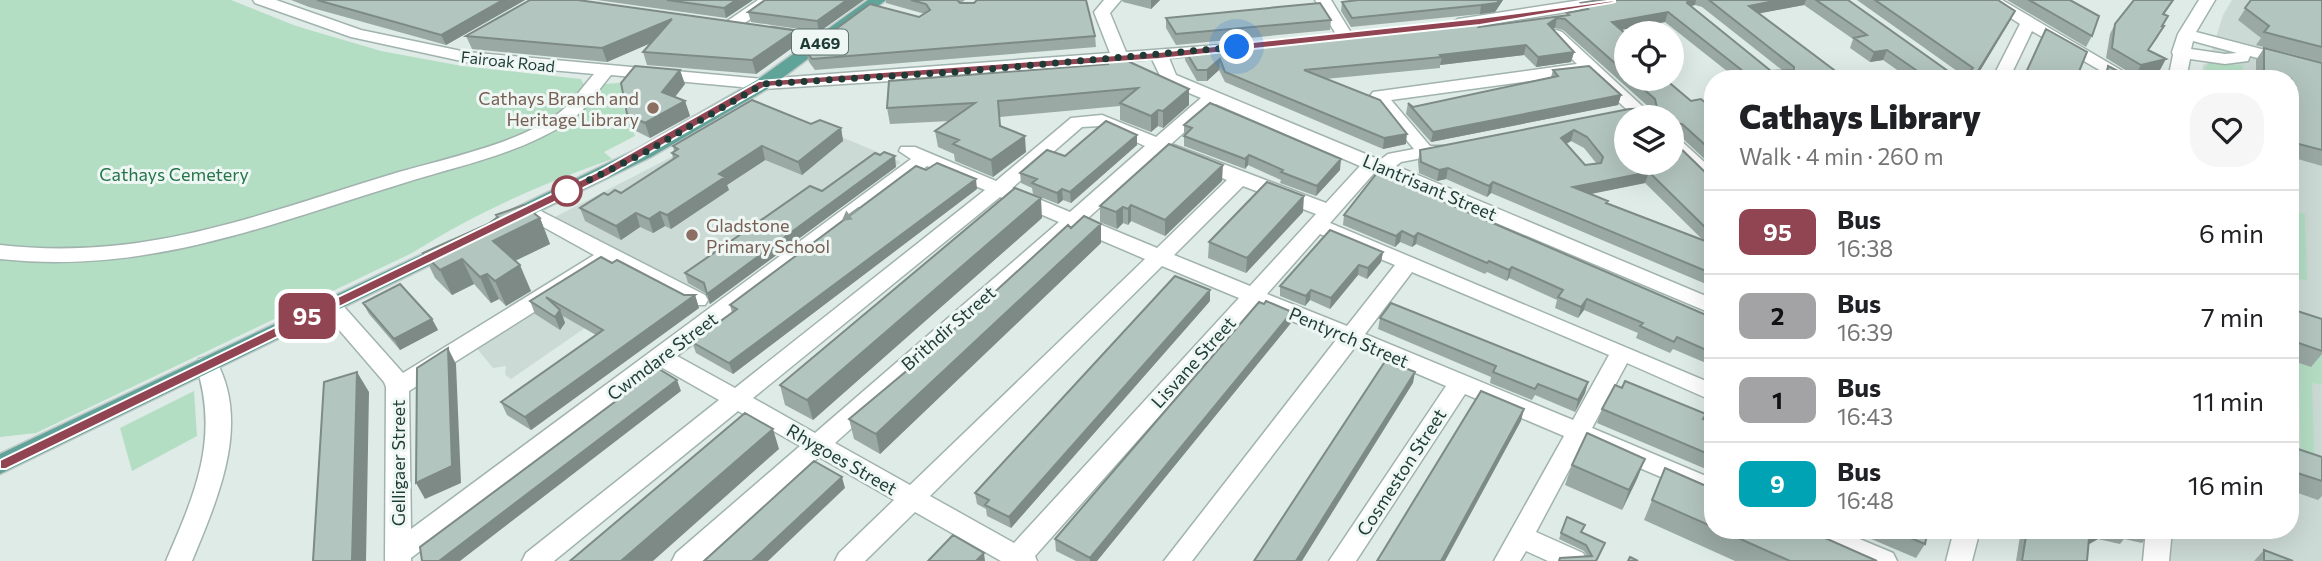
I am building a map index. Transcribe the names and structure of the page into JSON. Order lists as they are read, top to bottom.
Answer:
{
  "streets": {
    "main road": ["A469"],
    "street": [
      "Fairoak Road",
      "Llantrisant Street",
      "Brithdir Street",
      "Pentyrch Street",
      "Cwmdare Street",
      "Lisvane Street",
      "Rhygoes Street",
      "Gelligaer Street",
      "Cosmeston Street"
    ]
  },
  "crossings": [
    ["A469", "Fairoak Road"],
    ["Fairoak Road", "Llantrisant Street"],
    ["Llantrisant Street", "Brithdir Street"],
    ["Llantrisant Street", "Lisvane Street"],
    ["Brithdir Street", "Pentyrch Street"],
    ["Brithdir Street", "Rhygoes Street"],
    ["Pentyrch Street", "Cwmdare Street"],
    ["Pentyrch Street", "Lisvane Street"],
    ["Pentyrch Street", "Cosmeston Street"],
    ["Cwmdare Street", "Rhygoes Street"],
    ["Cwmdare Street", "Gelligaer Street"],
    ["Lisvane Street", "Rhygoes Street"]
  ],
  "parks": ["Cathays Cemetery"],
  "places": ["Cathays Branch and Heritage Library", "Gladstone Primary School"],
  "lines": ["bus line 95"],
  "page": {
    "on_map": "95",
    "heading": ["Cathays Library", "Walk · 4 min · 260 m"],
    "list": [
      {
        "mark": "95",
        "name": "Bus",
        "note": "16:38",
        "value": "6 min"
      },
      {
        "mark": "2",
        "name": "Bus",
        "note": "16:39",
        "value": "7 min"
      },
      {
        "mark": "1",
        "name": "Bus",
        "note": "16:43",
        "value": "11 min"
      },
      {
        "mark": "9",
        "name": "Bus",
        "note": "16:48",
        "value": "16 min"
      }
    ]
  }
}
